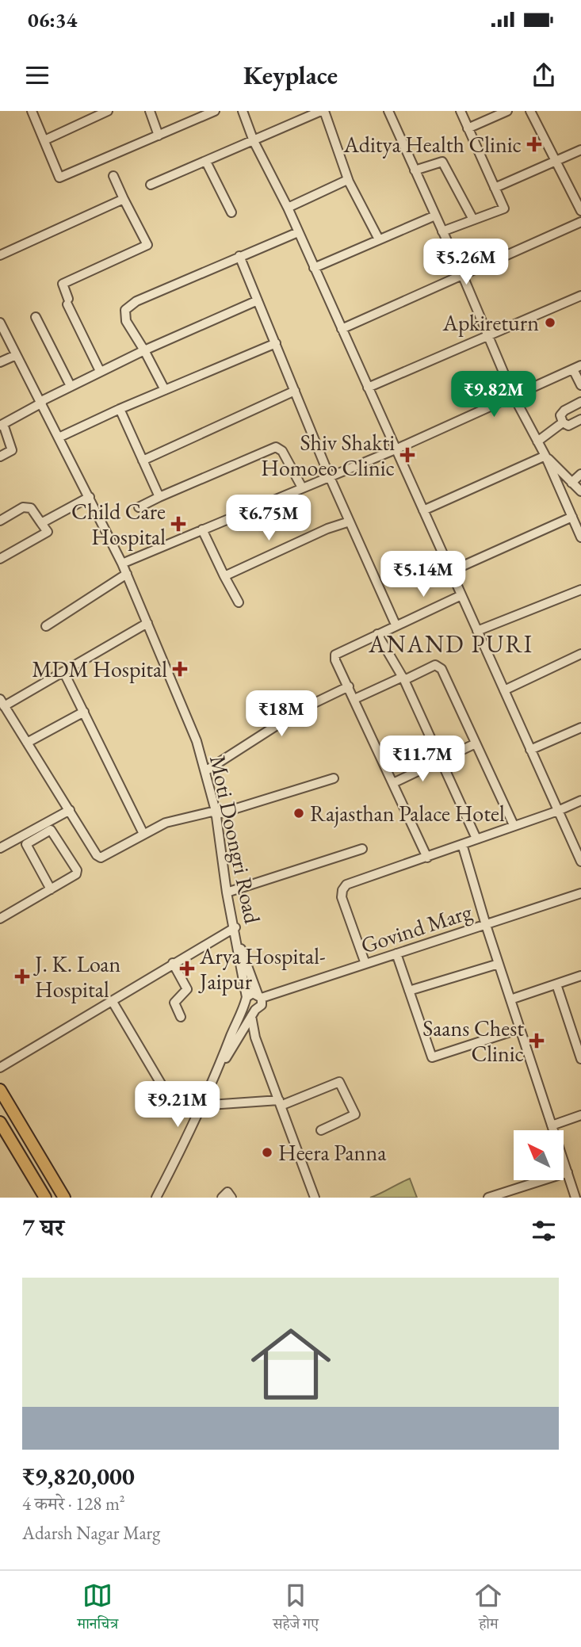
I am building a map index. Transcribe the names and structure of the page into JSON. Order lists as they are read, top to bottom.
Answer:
{
  "streets": {
    "street": ["Moti Doongri Road", "Govind Marg"]
  },
  "crossings": [
    ["Moti Doongri Road", "Govind Marg"]
  ],
  "districts": ["ANAND PURI"],
  "places": {
    "health": [
      "Aditya Health Clinic",
      "Shiv Shakti Homoeo Clinic",
      "Child Care Hospital",
      "MDM Hospital",
      "Arya Hospital- Jaipur",
      "J. K. Loan Hospital",
      "Saans Chest Clinic"
    ],
    "other": ["Apkireturn", "Rajasthan Palace Hotel", "Heera Panna"]
  },
  "north": "top left",
  "page": {
    "status": "06:34",
    "header": "Keyplace",
    "price": [
      "₹5.26M",
      "₹9.82M",
      "₹6.75M",
      "₹5.14M",
      "₹18M",
      "₹11.7M",
      "₹9.21M"
    ],
    "heading": "7 घर",
    "list": [
      {
        "name": "₹9,820,000",
        "note": "4 कमरे · 128 m² · Adarsh Nagar Marg"
      }
    ],
    "tabs": ["मानचित्र", "सहेजे गए", "होम"]
  }
}
